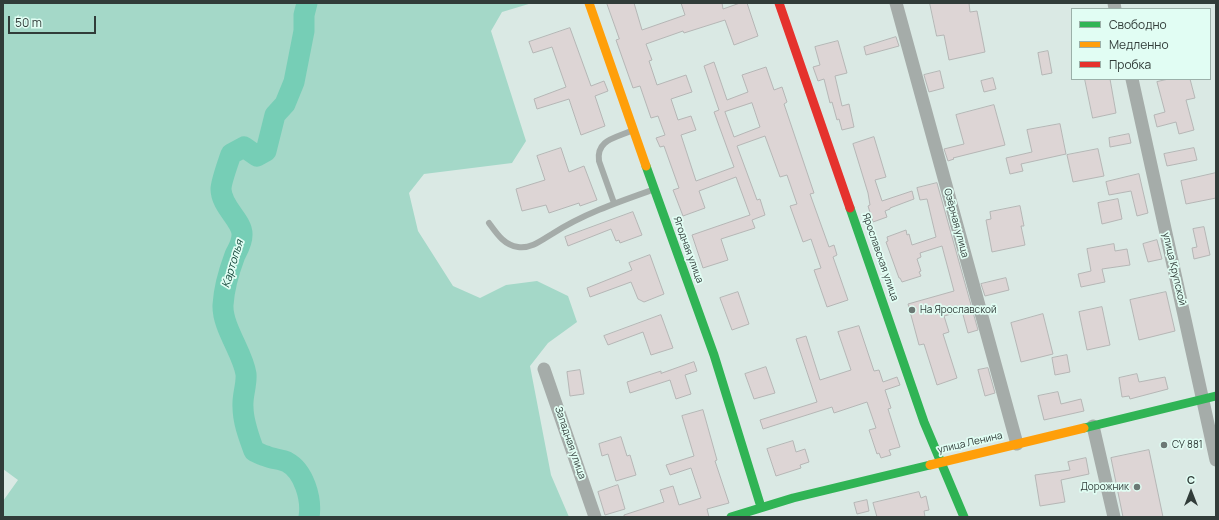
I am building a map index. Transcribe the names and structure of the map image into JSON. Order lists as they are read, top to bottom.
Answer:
{
  "streets": {
    "street": [
      "Озёрная улица",
      "Ягодная улица",
      "Ярославская улица",
      "улица Крупской",
      "Западная улица",
      "улица Ленина"
    ]
  },
  "crossings": [
    ["Озёрная улица", "улица Ленина"],
    ["Ягодная улица", "улица Ленина"],
    ["Ярославская улица", "улица Ленина"],
    ["улица Крупской", "улица Ленина"]
  ],
  "water": ["Картопья"],
  "places": ["На Ярославской", "СУ 881", "Дорожник"],
  "legend": ["Свободно", "Медленно", "Пробка"],
  "scale_bar": "50 m",
  "north": "top"
}
